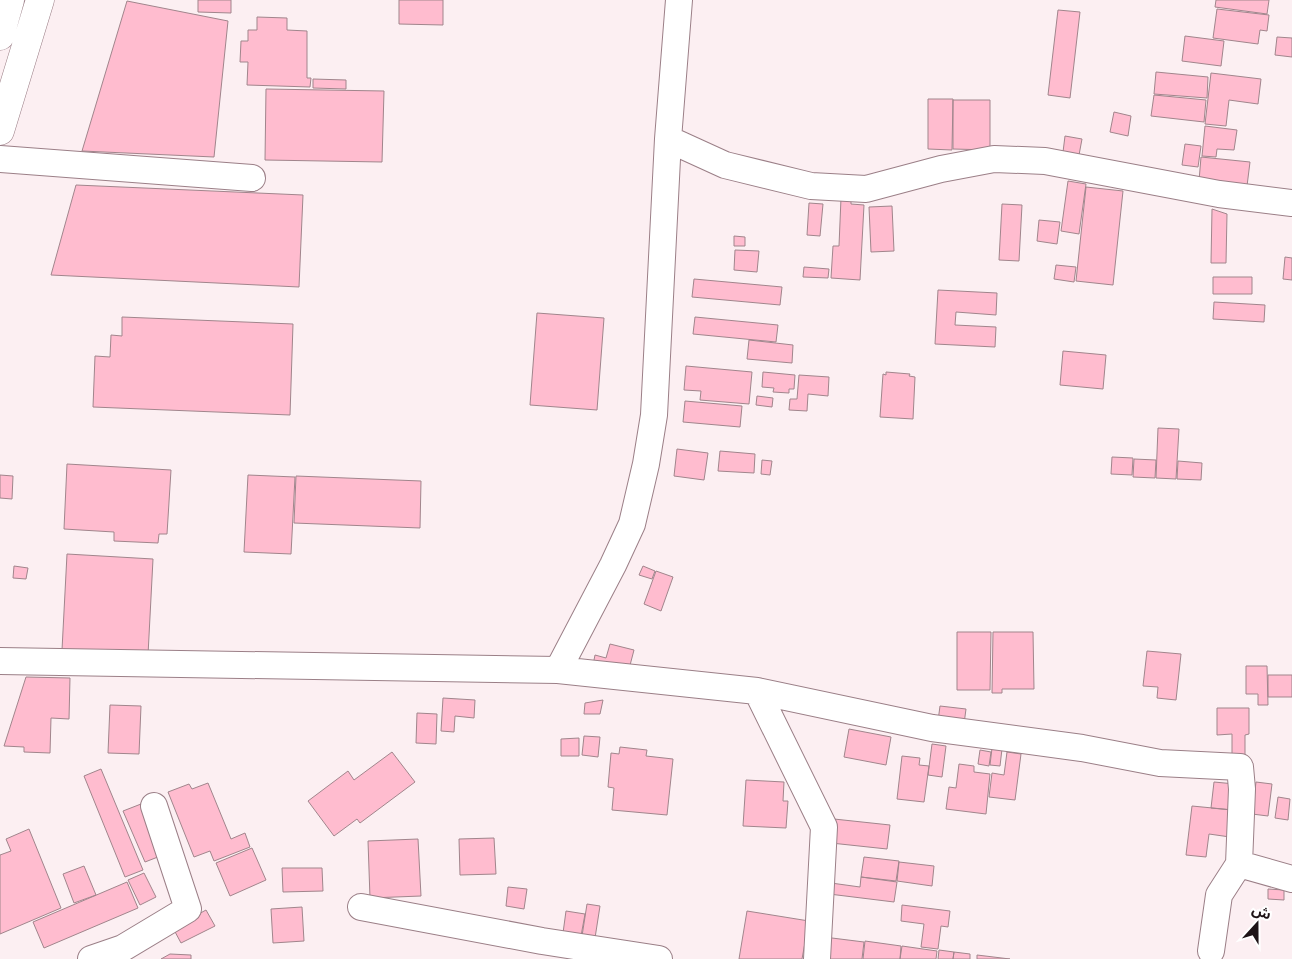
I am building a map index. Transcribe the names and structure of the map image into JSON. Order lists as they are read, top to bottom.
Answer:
{
  "north": "top"
}
